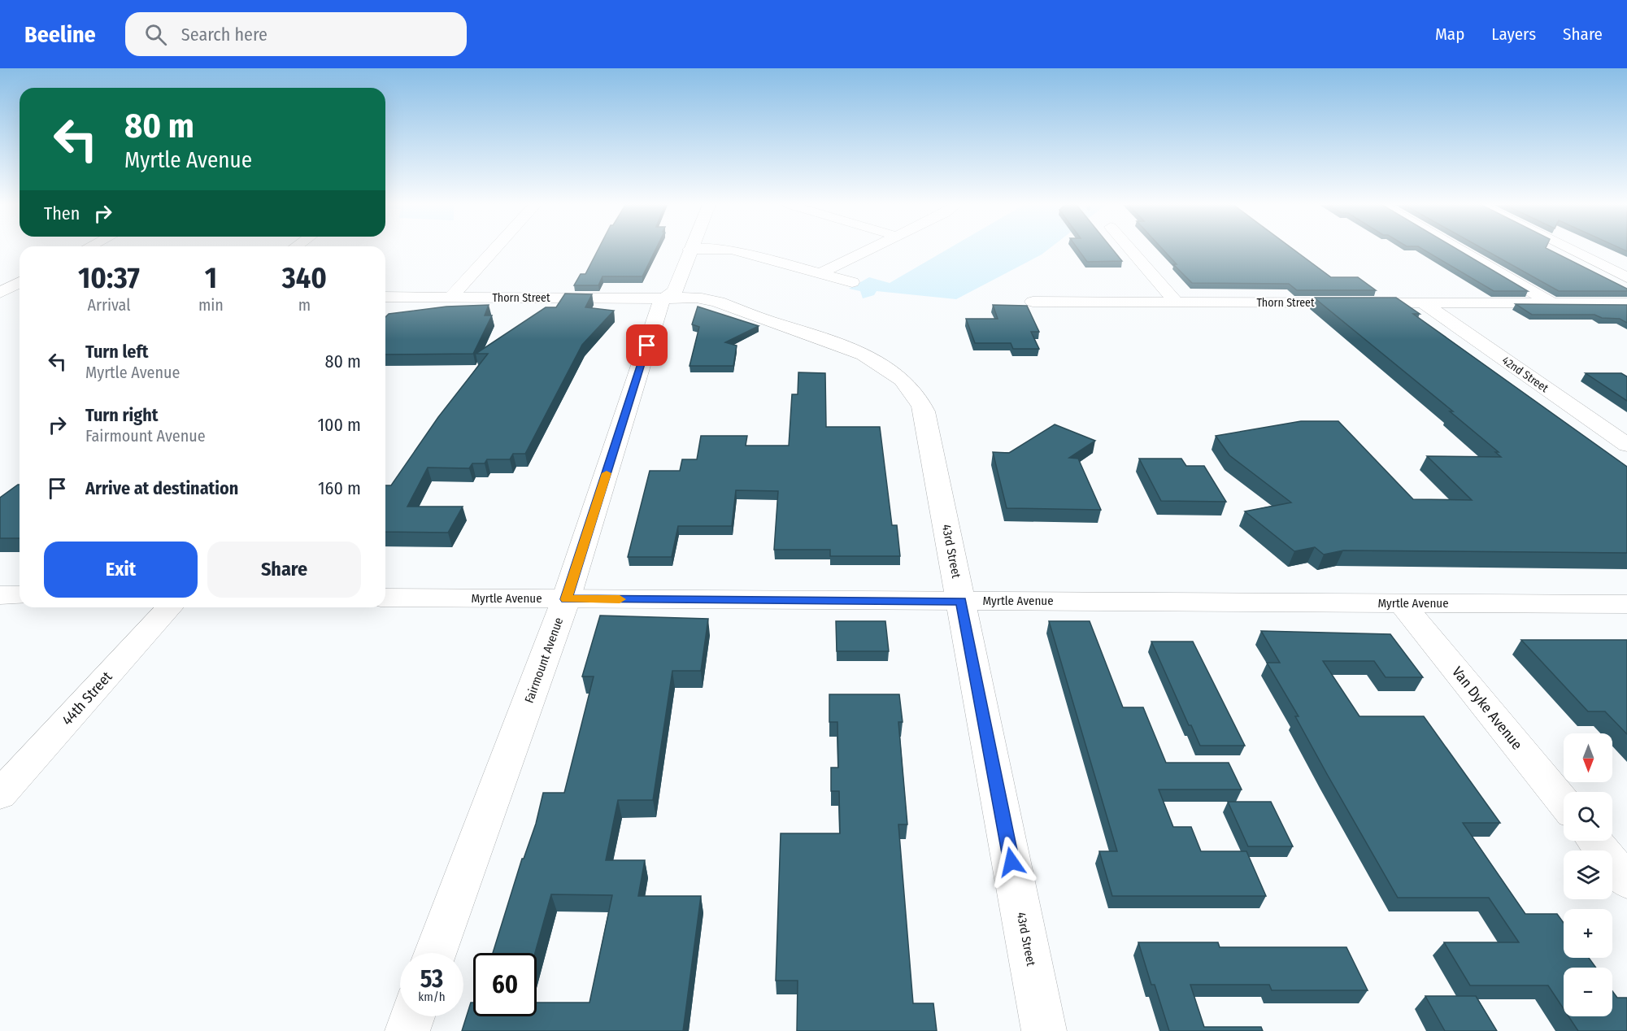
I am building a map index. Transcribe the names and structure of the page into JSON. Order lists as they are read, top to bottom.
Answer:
{
  "streets": {
    "main road": ["43rd Street", "Fairmount Avenue"],
    "street": [
      "Thorn Street",
      "42nd Street",
      "Myrtle Avenue",
      "44th Street",
      "Van Dyke Avenue"
    ]
  },
  "crossings": [
    ["Thorn Street", "42nd Street"],
    ["Thorn Street", "43rd Street"],
    ["Thorn Street", "Fairmount Avenue"],
    ["43rd Street", "Myrtle Avenue"],
    ["43rd Street", "Fairmount Avenue"],
    ["Myrtle Avenue", "Fairmount Avenue"],
    ["Myrtle Avenue", "Van Dyke Avenue"]
  ],
  "north": "bottom",
  "page": {
    "header": "Beeline",
    "search": "Search here",
    "nav": ["Map", "Layers", "Share"],
    "turn": ["80 m", "Myrtle Avenue"],
    "then": "Then",
    "eta": [
      "10:37",
      "Arrival",
      "1",
      "min",
      "340",
      "m"
    ],
    "list": [
      {
        "name": "Turn left",
        "note": "Myrtle Avenue",
        "value": "80 m"
      },
      {
        "name": "Turn right",
        "note": "Fairmount Avenue",
        "value": "100 m"
      },
      {
        "name": "Arrive at destination",
        "value": "160 m"
      }
    ],
    "buttons": ["Exit", "Share"],
    "map_buttons": ["+", "−"],
    "speed": "53 km/h",
    "limit": "60"
  }
}
